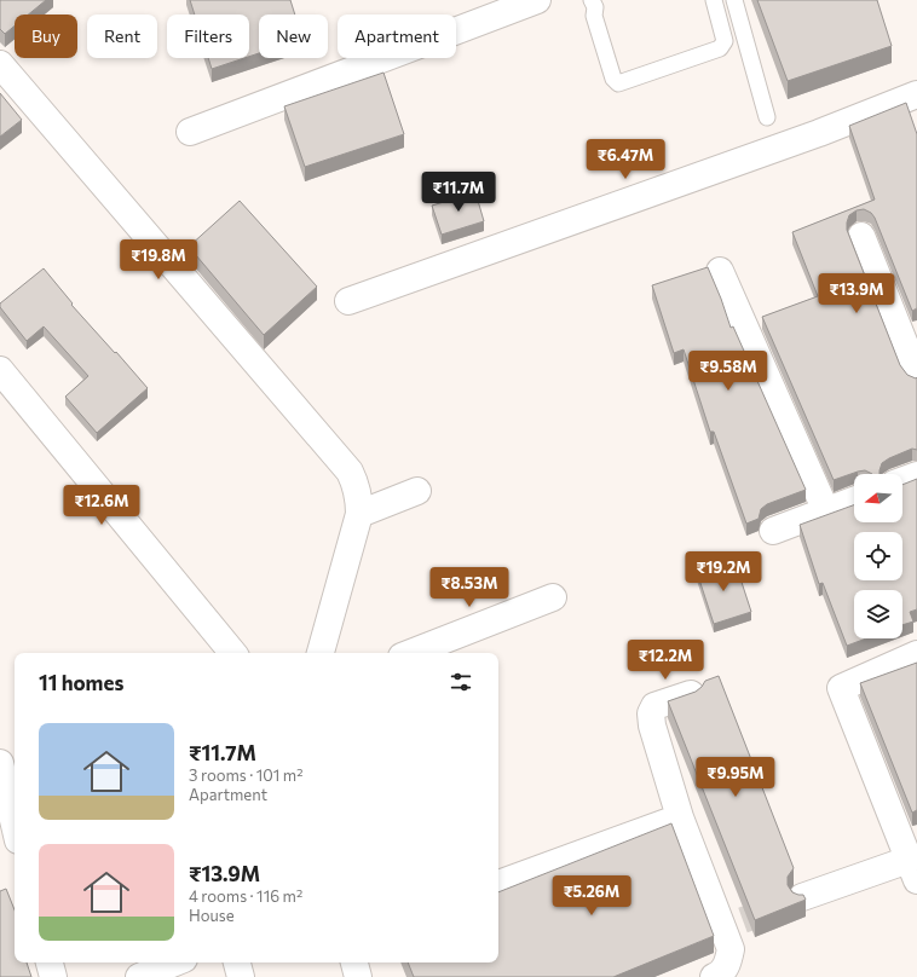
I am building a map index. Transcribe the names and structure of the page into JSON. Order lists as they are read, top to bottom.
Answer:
{
  "north": "left",
  "page": {
    "chip": [
      "Buy",
      "Rent",
      "Filters",
      "New",
      "Apartment"
    ],
    "price": [
      "₹6.47M",
      "₹11.7M",
      "₹19.8M",
      "₹13.9M",
      "₹9.58M",
      "₹12.6M",
      "₹19.2M",
      "₹8.53M",
      "₹12.2M",
      "₹9.95M",
      "₹5.26M"
    ],
    "heading": "11 homes",
    "list": [
      {
        "name": "₹11.7M",
        "note": "3 rooms · 101 m² · Apartment"
      },
      {
        "name": "₹13.9M",
        "note": "4 rooms · 116 m² · House"
      }
    ]
  }
}
